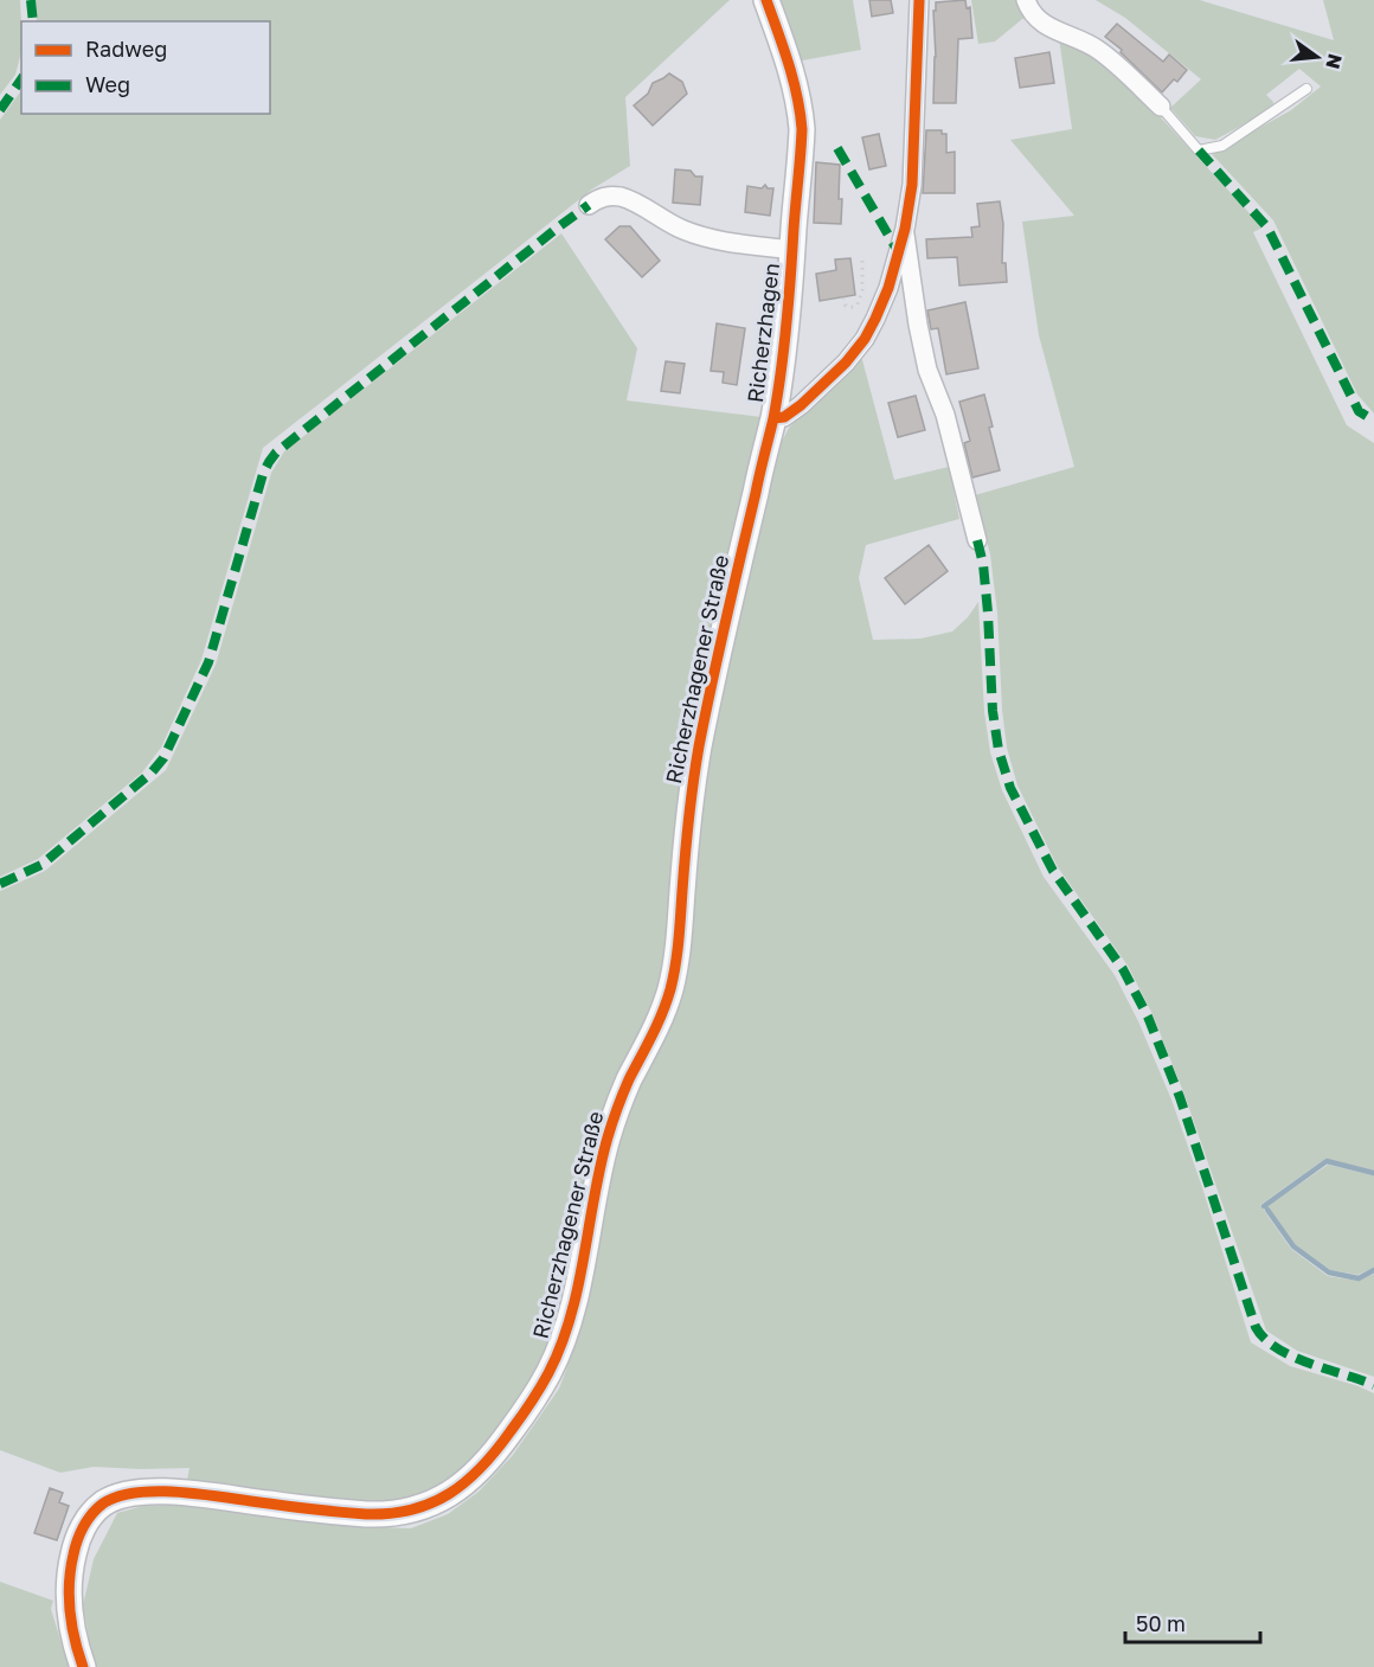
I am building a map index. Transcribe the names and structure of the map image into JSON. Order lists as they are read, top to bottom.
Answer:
{
  "streets": {
    "street": ["Richerzhagen", "Richerzhagener Straße"]
  },
  "crossings": [
    ["Richerzhagen", "Richerzhagener Straße"]
  ],
  "legend": ["Radweg", "Weg"],
  "scale_bar": "50 m",
  "north": "right"
}
